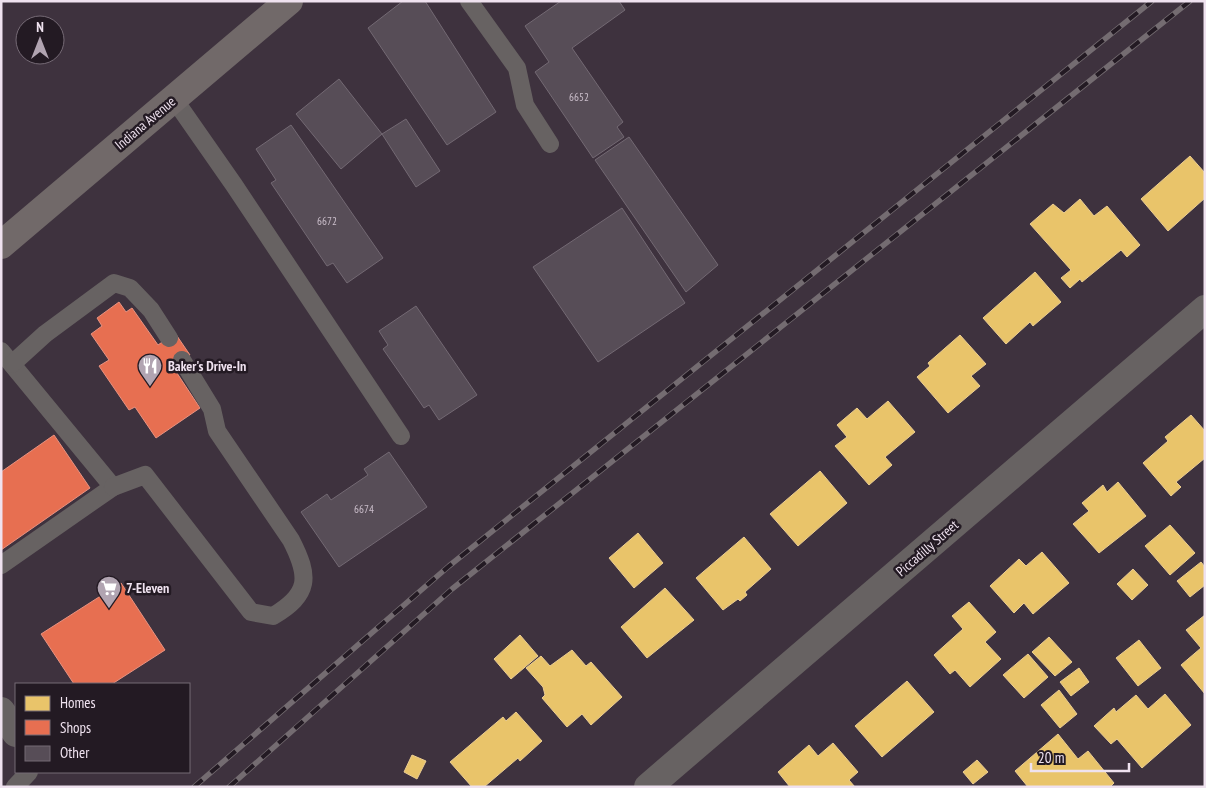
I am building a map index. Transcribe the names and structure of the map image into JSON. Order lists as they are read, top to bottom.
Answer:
{
  "streets": {
    "main road": ["Indiana Avenue"],
    "street": ["Piccadilly Street"]
  },
  "places": {
    "restaurant": ["Baker's Drive-In"],
    "supermarket": ["7-Eleven"]
  },
  "house_numbers": ["6652", "6672", "6674"],
  "legend": ["Homes", "Shops", "Other"],
  "scale_bar": "20 m",
  "north": "top"
}
